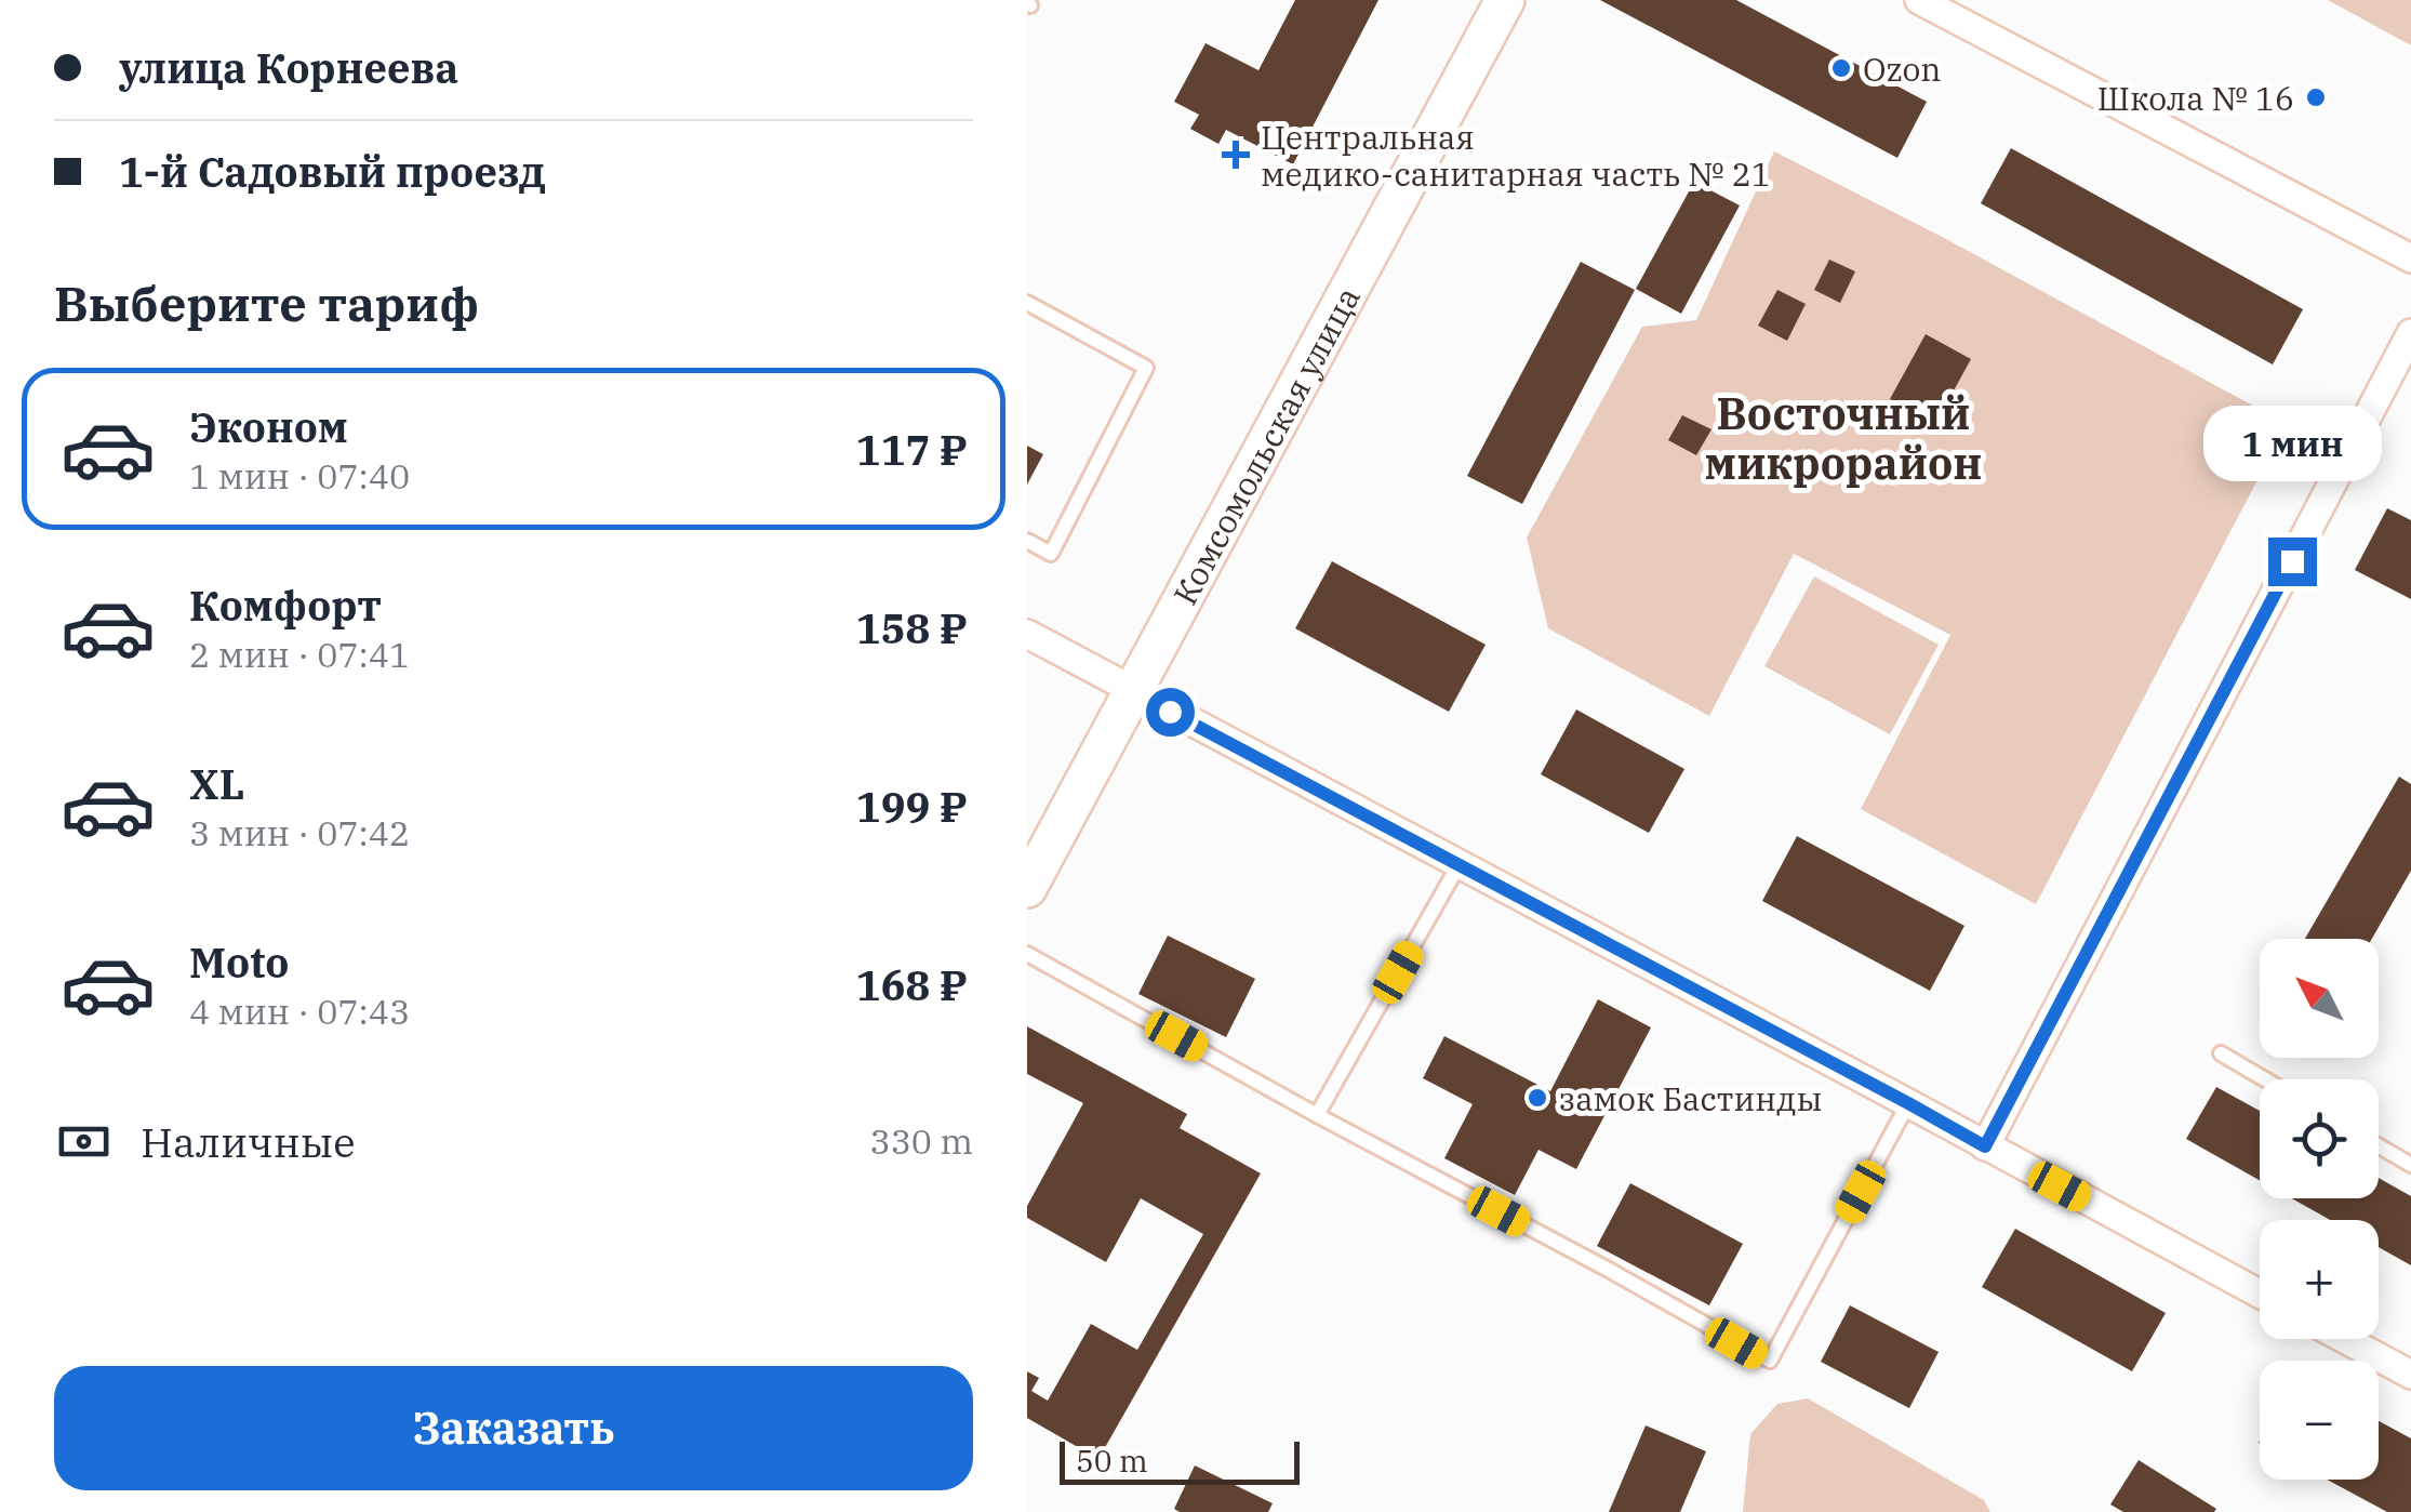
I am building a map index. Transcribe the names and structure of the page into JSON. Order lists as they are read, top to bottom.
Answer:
{
  "streets": {
    "street": ["Комсомольская улица"]
  },
  "districts": ["Восточный микрорайон"],
  "places": {
    "other": ["Ozon", "Школа № 16", "замок Бастинды"],
    "health": ["Центральная медико-санитарная часть № 21"]
  },
  "scale_bar": "50 m",
  "north": "top left",
  "page": {
    "banner": ["улица Корнеева", "1-й Садовый проезд"],
    "heading": "Выберите тариф",
    "list": [
      {
        "name": "Эконом",
        "note": "1 мин · 07:40",
        "value": "117 ₽"
      },
      {
        "name": "Комфорт",
        "note": "2 мин · 07:41",
        "value": "158 ₽"
      },
      {
        "name": "XL",
        "note": "3 мин · 07:42",
        "value": "199 ₽"
      },
      {
        "name": "Moto",
        "note": "4 мин · 07:43",
        "value": "168 ₽"
      }
    ],
    "bubble": "1 мин",
    "map_buttons": ["+", "−"],
    "pay": ["Наличные", "330 m"],
    "buttons": "Заказать",
    "scale": "50 m"
  }
}
